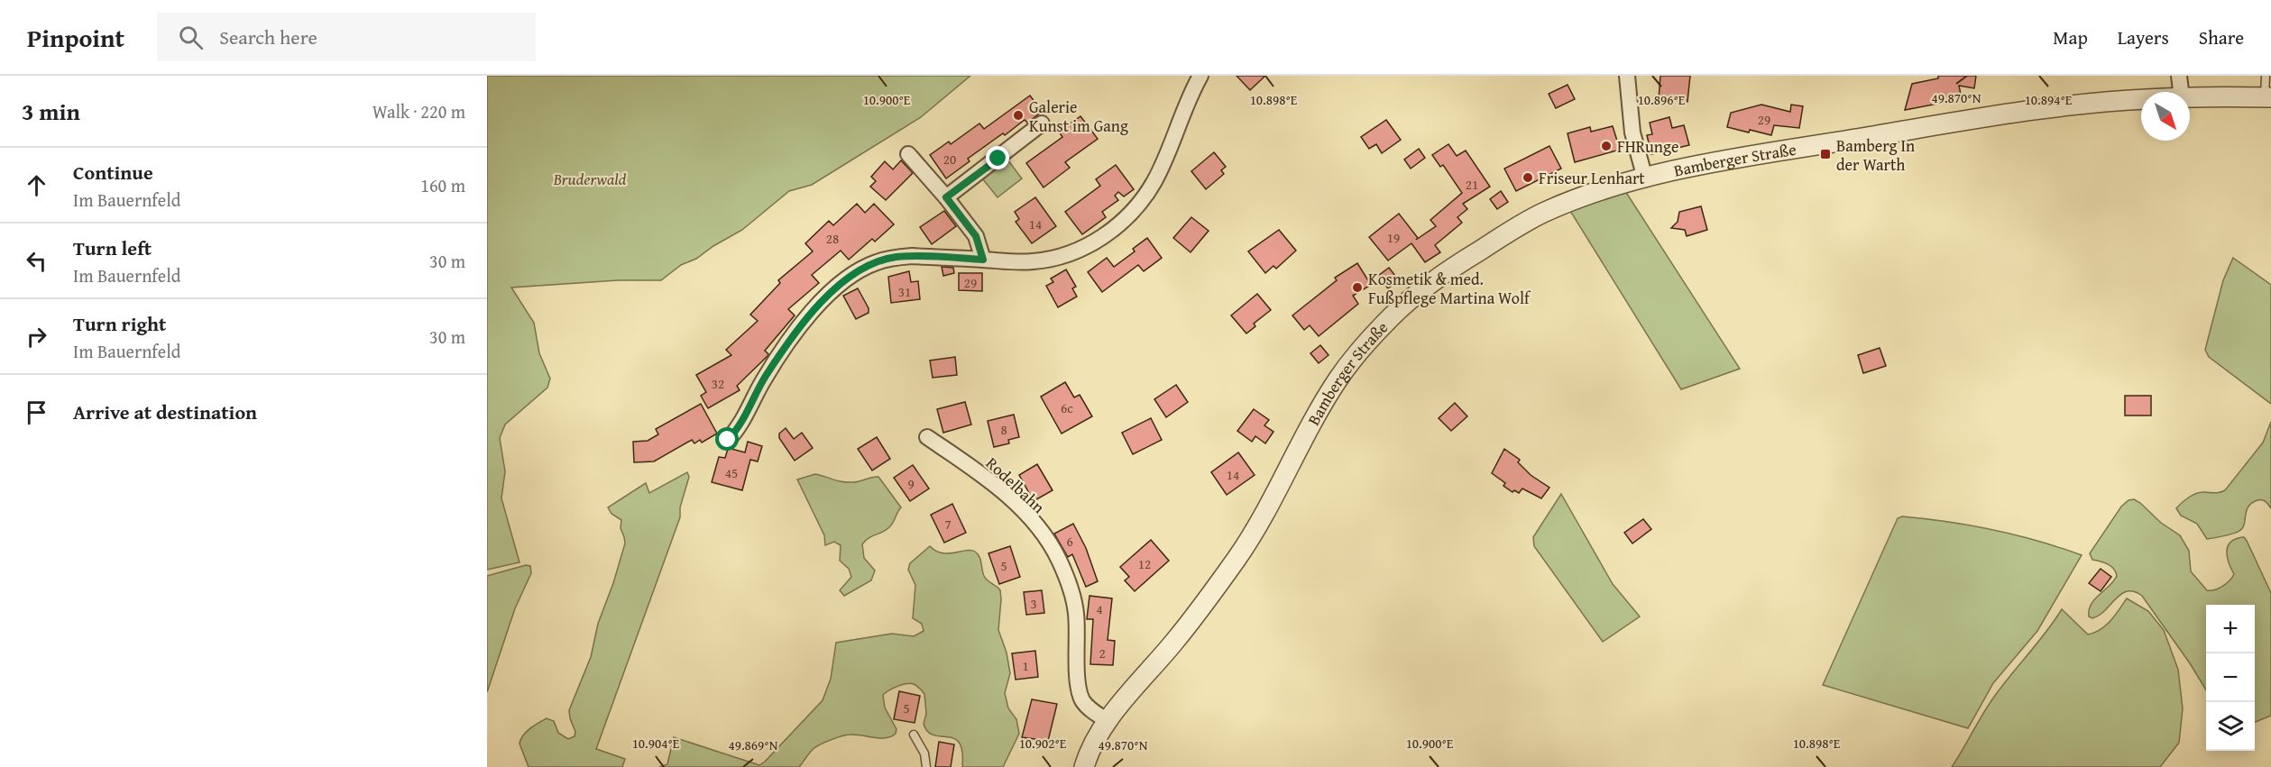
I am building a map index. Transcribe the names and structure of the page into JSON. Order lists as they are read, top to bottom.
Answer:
{
  "streets": {
    "street": ["Bamberger Straße", "Rodelbahn"]
  },
  "crossings": [
    ["Bamberger Straße", "Rodelbahn"]
  ],
  "parks": ["Bruderwald"],
  "places": {
    "other": [
      "Galerie Kunst im Gang",
      "FHRunge",
      "Friseur Lenhart",
      "Kosmetik & med. Fußpflege Martina Wolf"
    ],
    "transit": ["Bamberg In der Warth"]
  },
  "house_numbers": [
    "29",
    "20",
    "21",
    "14",
    "19",
    "28",
    "29",
    "31",
    "32",
    "6c",
    "8",
    "45",
    "14",
    "9",
    "7",
    "6",
    "12",
    "5",
    "3",
    "4",
    "2",
    "1",
    "5"
  ],
  "north": "bottom right",
  "page": {
    "header": "Pinpoint",
    "search": "Search here",
    "nav": ["Map", "Layers", "Share"],
    "heading": ["3 min", "Walk · 220 m"],
    "list": [
      ["Continue", "Im Bauernfeld", "160 m"],
      ["Turn left", "Im Bauernfeld", "30 m"],
      ["Turn right", "Im Bauernfeld", "30 m"],
      "Arrive at destination"
    ],
    "map_buttons": ["+", "−"]
  },
  "coordinates": [
    "49.870°N",
    "10.900°E",
    "10.898°E",
    "10.896°E",
    "10.894°E",
    "10.904°E",
    "10.902°E",
    "49.869°N"
  ]
}
